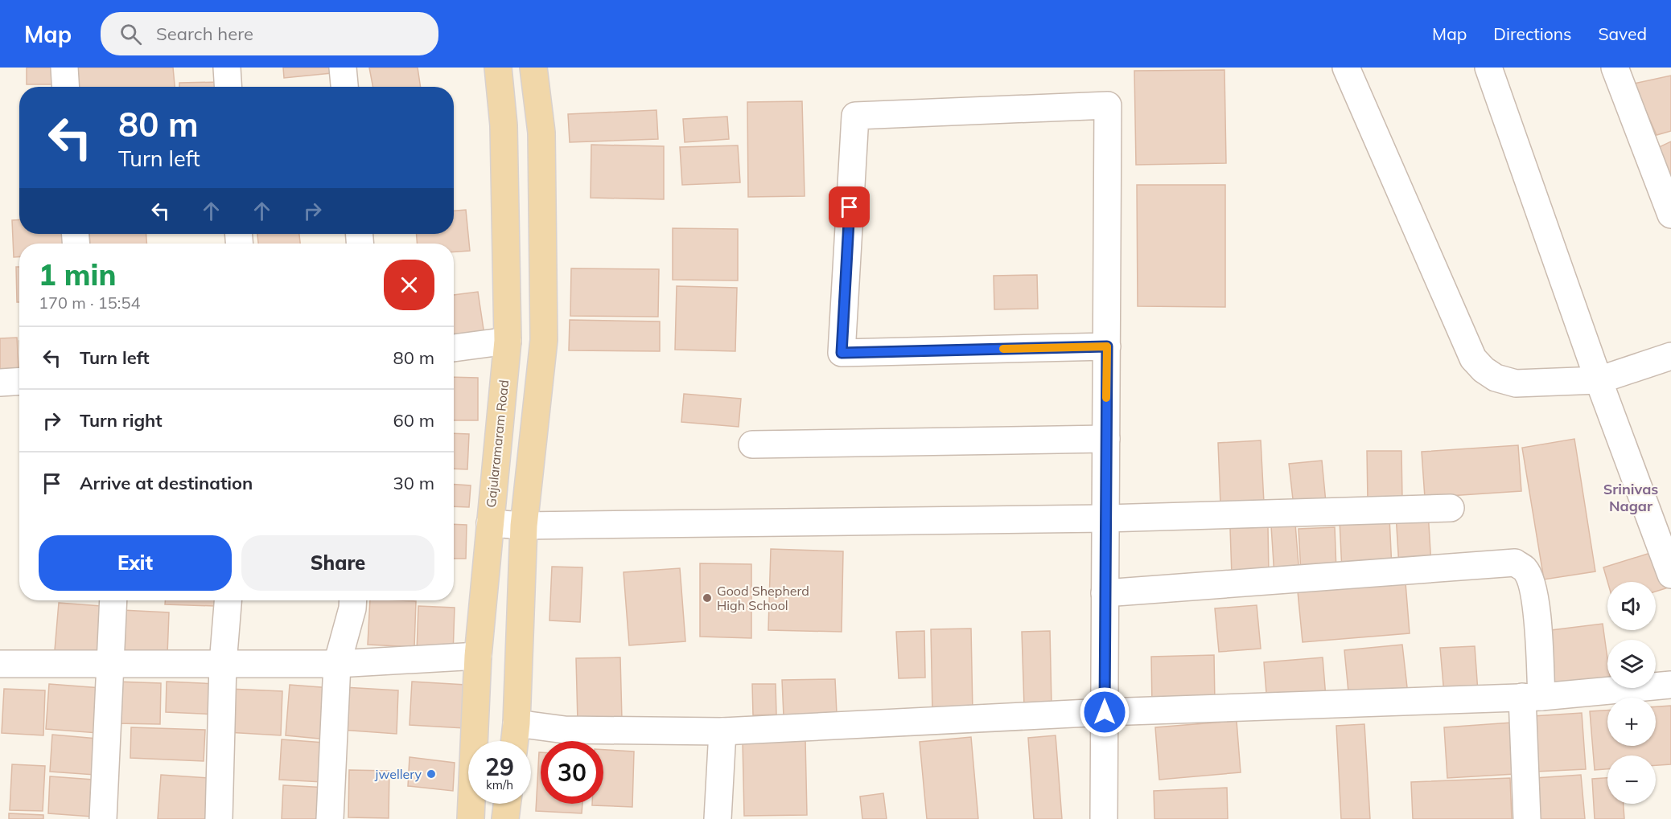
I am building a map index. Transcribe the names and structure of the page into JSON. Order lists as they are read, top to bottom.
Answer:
{
  "streets": {
    "main road": ["Gajularamaram Road"]
  },
  "districts": ["Srinivas Nagar"],
  "places": ["Good Shepherd High School", "jwellery"],
  "page": {
    "header": "Map",
    "search": "Search here",
    "nav": ["Map", "Directions", "Saved"],
    "turn": ["80 m", "Turn left"],
    "heading": ["1 min", "170 m · 15:54"],
    "list": [
      {
        "name": "Turn left",
        "value": "80 m"
      },
      {
        "name": "Turn right",
        "value": "60 m"
      },
      {
        "name": "Arrive at destination",
        "value": "30 m"
      }
    ],
    "buttons": ["Exit", "Share"],
    "map_buttons": ["+", "−"],
    "speed": "29 km/h",
    "limit": "30"
  }
}
